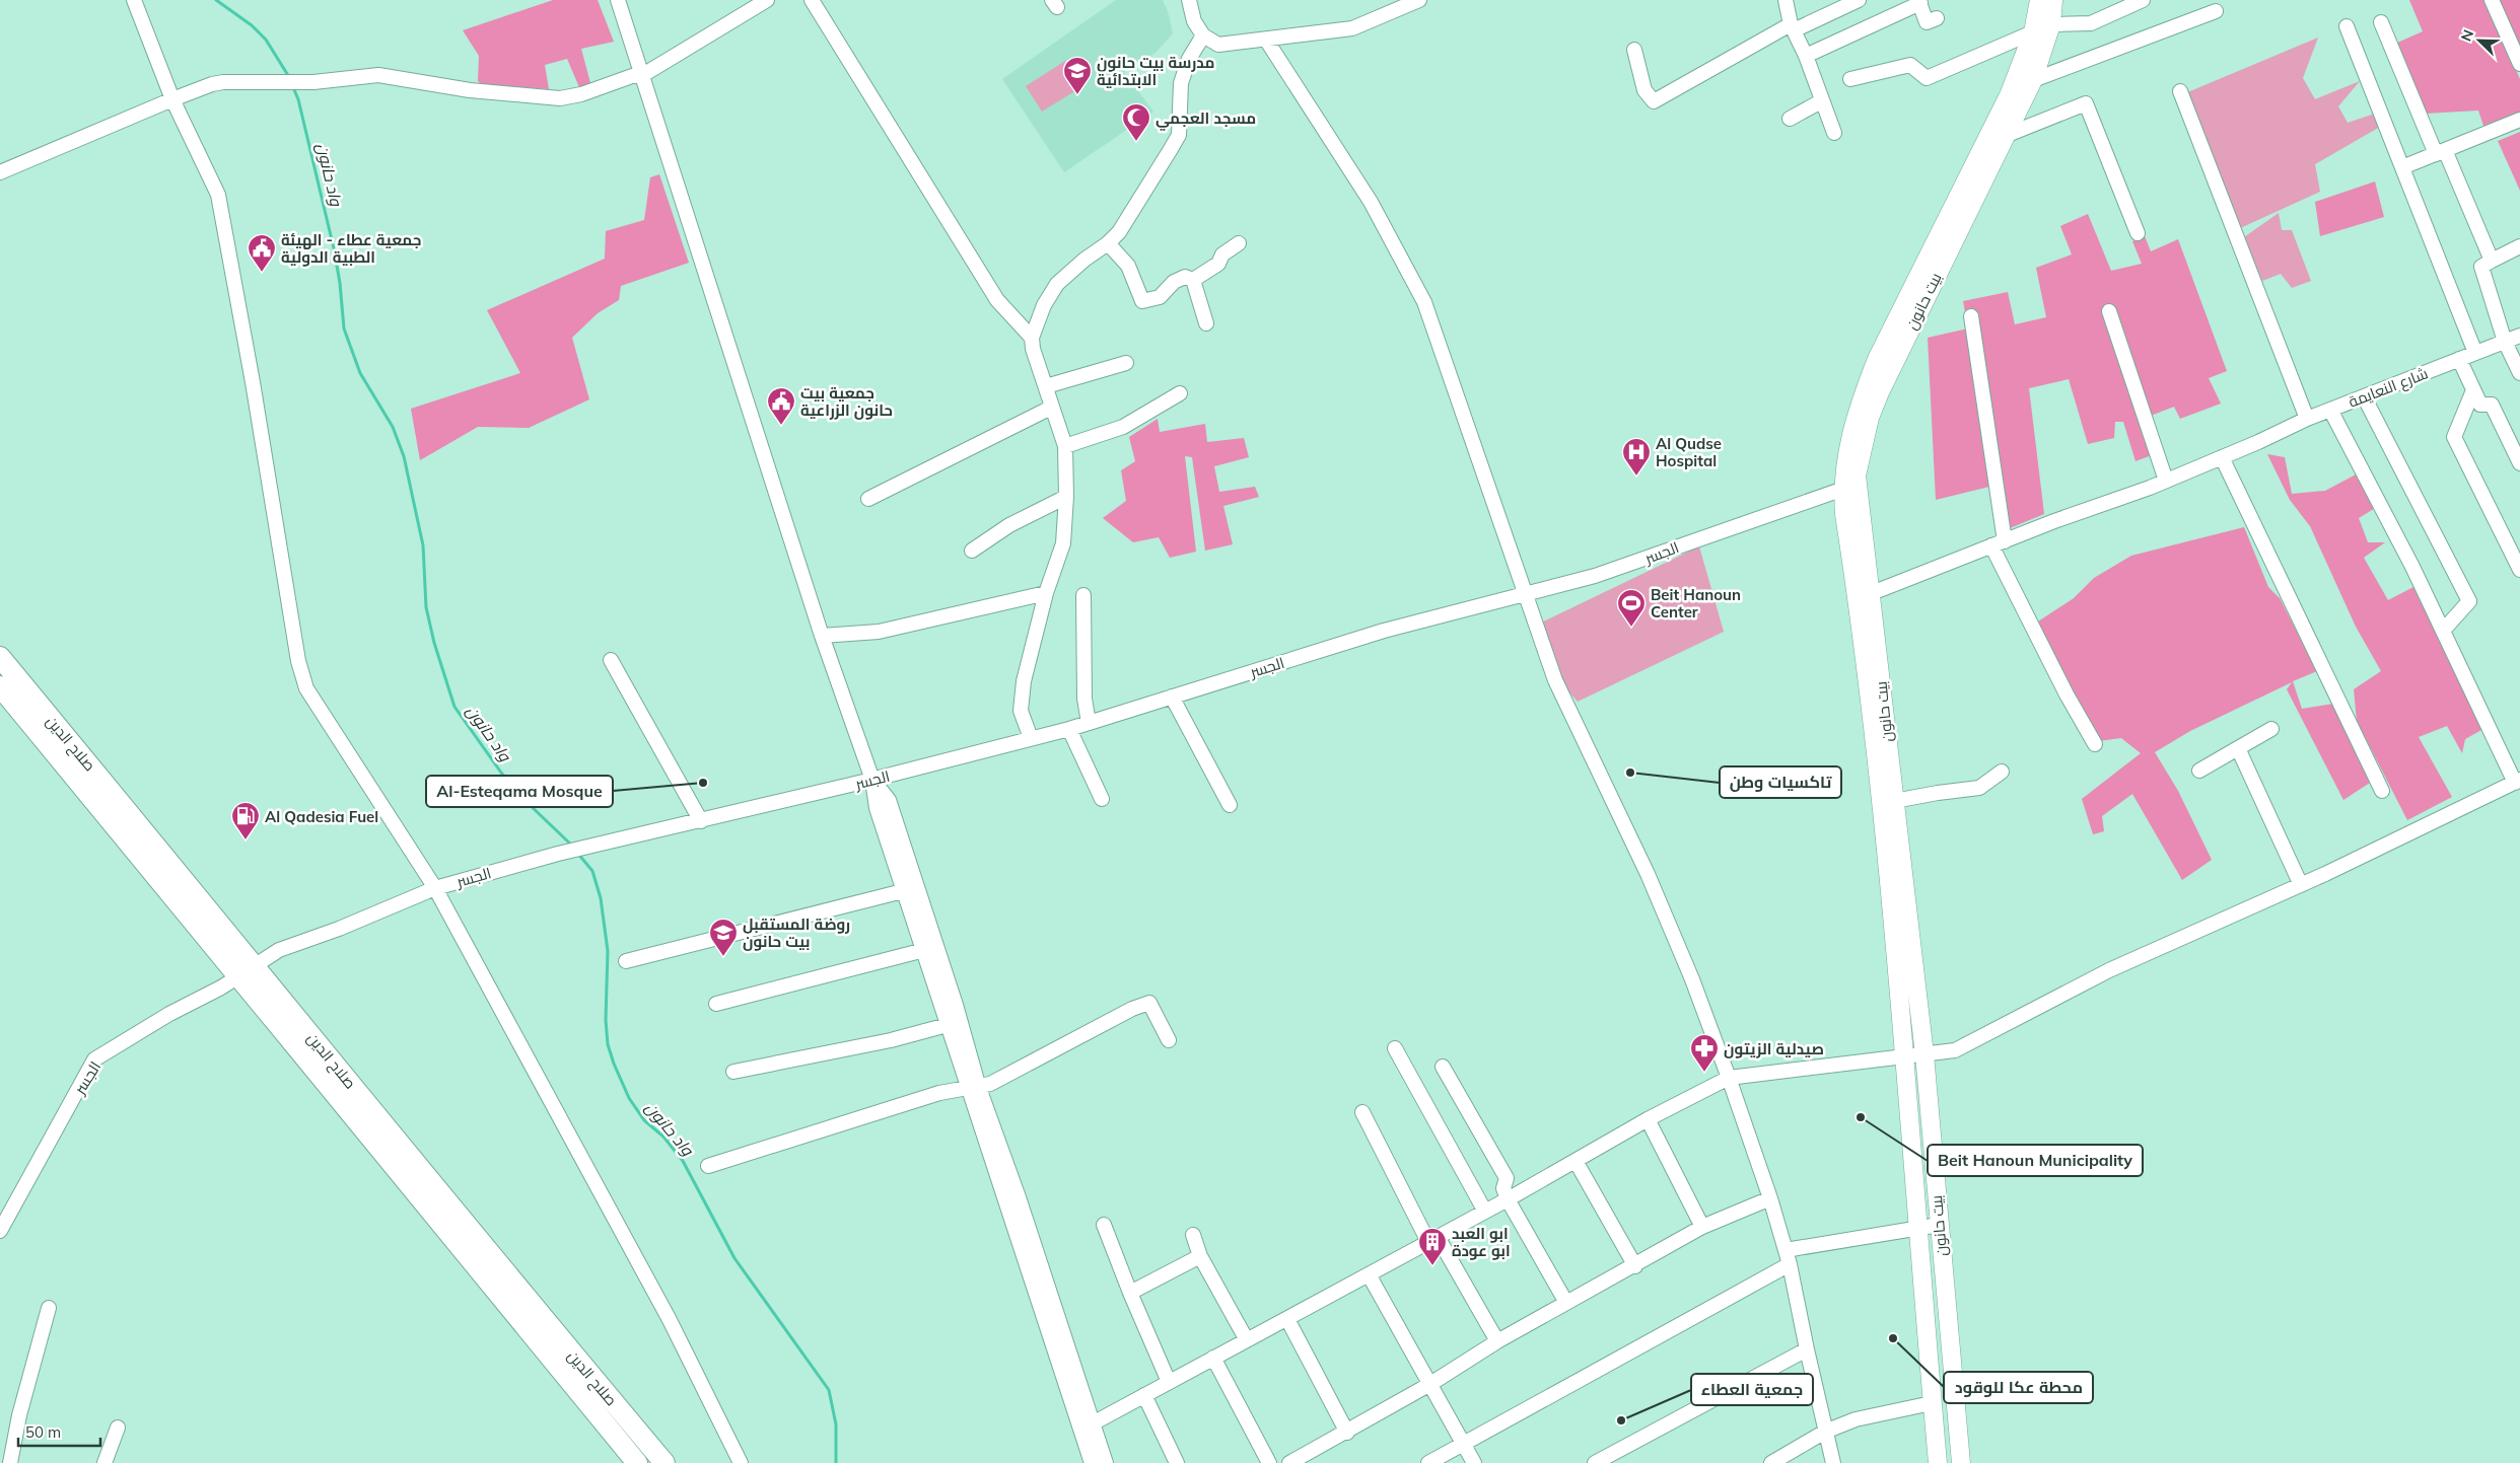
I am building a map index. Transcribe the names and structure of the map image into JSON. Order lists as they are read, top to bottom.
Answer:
{
  "streets": {
    "highway": ["صلاح الدين"],
    "main road": ["بيت حانون"],
    "street": ["شارع النعايمة", "الجسر"]
  },
  "crossings": [
    ["بيت حانون", "شارع النعايمة"],
    ["بيت حانون", "الجسر"],
    ["الجسر", "صلاح الدين"]
  ],
  "water": ["واد حانون"],
  "places": {
    "school or university": ["مدرسة بيت حانون الابتدائية", "روضة المستقبل بيت حانون"],
    "mosque": ["مسجد العجمي"],
    "public building": ["جمعية عطاء - الهيئة الطبية الدولية", "جمعية بيت حانون الزراعية"],
    "hospital": ["Al Qudse Hospital"],
    "sports": ["Beit Hanoun Center"],
    "other": [
      "تاكسيات وطن",
      "Al-Esteqama Mosque",
      "Beit Hanoun Municipality",
      "محطة عكا للوقود",
      "جمعية العطاء"
    ],
    "fuel station": ["Al Qadesia Fuel"],
    "pharmacy": ["صيدلية الزيتون"],
    "building": ["ابو العبد ابو عودة"]
  },
  "scale_bar": "50 m",
  "north": "top left"
}
